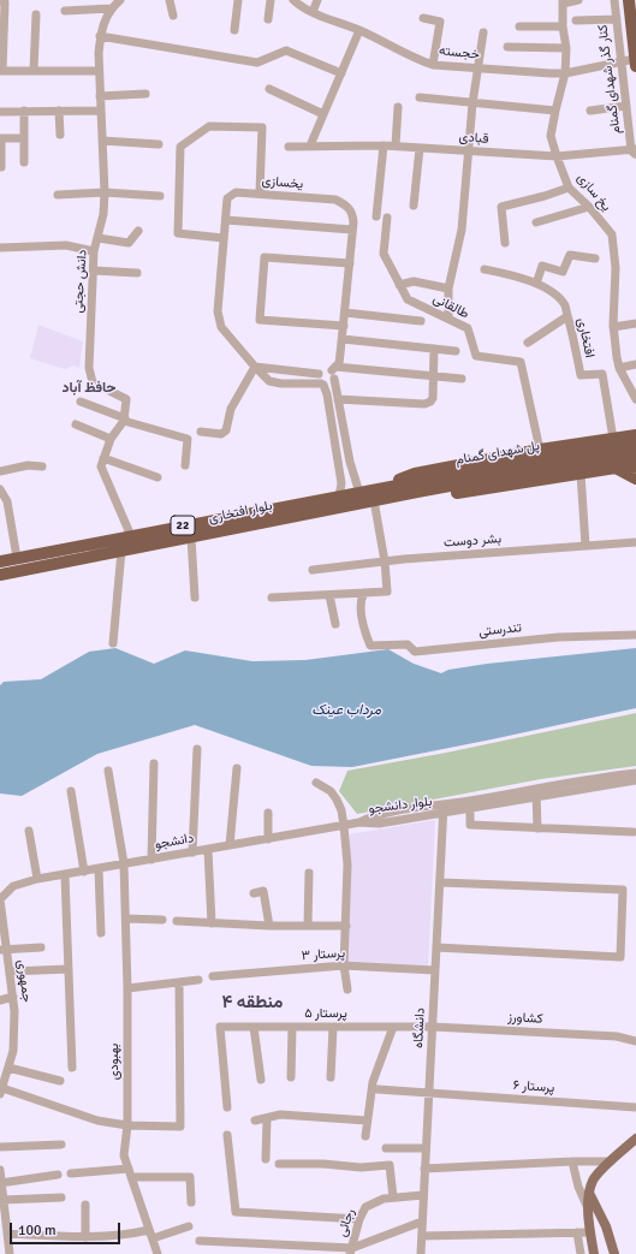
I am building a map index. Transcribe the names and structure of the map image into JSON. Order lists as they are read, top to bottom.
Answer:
{
  "streets": {
    "highway": ["پل شهدای گمنام", "بلوار افتخاری", "22"],
    "street": [
      "خجسته",
      "کنار گذر شهدای گمنام",
      "قبادی",
      "یخسازی",
      "یخ سازی",
      "دانش حجتی",
      "طالقانی",
      "افتخاری",
      "بشر دوست",
      "تندرستی",
      "بلوار دانشجو",
      "دانشجو",
      "پرستار ۳",
      "جمهوری",
      "پرستار ۵",
      "کشاورز",
      "دانشگاه",
      "بهبودی",
      "پرستار ۶",
      "رجائی"
    ]
  },
  "crossings": [
    ["خجسته", "کنار گذر شهدای گمنام"],
    ["خجسته", "یخ سازی"],
    ["کنار گذر شهدای گمنام", "قبادی"],
    ["قبادی", "یخ سازی"],
    ["طالقانی", "22"],
    ["افتخاری", "22"],
    ["پل شهدای گمنام", "بلوار افتخاری"],
    ["پل شهدای گمنام", "22"],
    ["بلوار افتخاری", "22"],
    ["بلوار دانشجو", "دانشجو"],
    ["بلوار دانشجو", "دانشگاه"],
    ["دانشجو", "جمهوری"],
    ["دانشجو", "بهبودی"],
    ["پرستار ۳", "دانشگاه"],
    ["پرستار ۵", "کشاورز"],
    ["پرستار ۵", "دانشگاه"],
    ["کشاورز", "دانشگاه"],
    ["دانشگاه", "پرستار ۶"]
  ],
  "districts": ["حافظ آباد", "منطقه ۴"],
  "water": ["مرداب عینک"],
  "scale_bar": "100 m"
}
